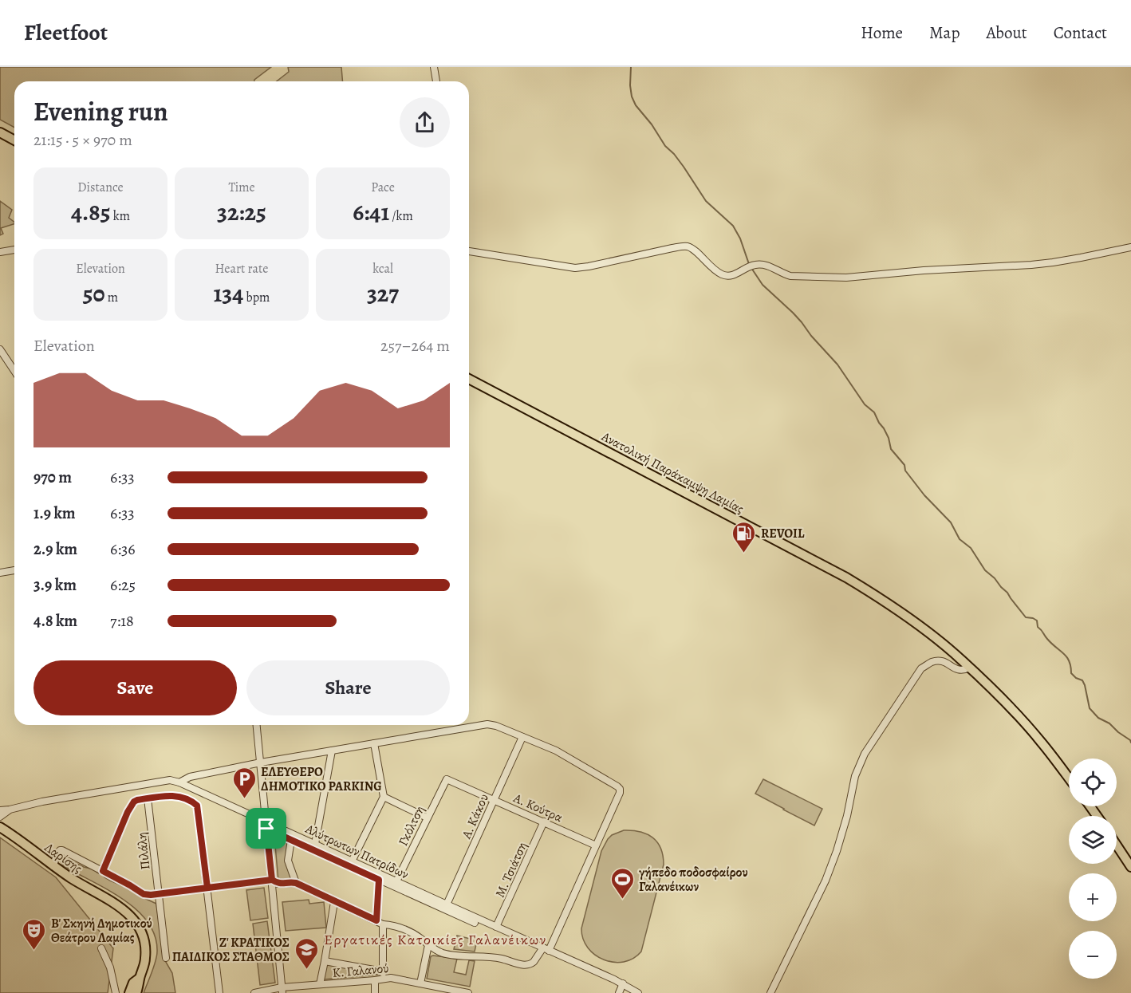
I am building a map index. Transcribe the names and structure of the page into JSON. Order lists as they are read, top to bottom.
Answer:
{
  "streets": {
    "main road": ["Ανατολική Παράκαμψη Λαμίας", "Λαρίσης"],
    "street": [
      "Α. Κούτρα",
      "Α. Κάκου",
      "Γκόλτση",
      "Πιλάλη",
      "Αλύτρωτων Πατρίδων",
      "Μ. Τσιάτση",
      "Κ. Γαλανού"
    ]
  },
  "crossings": [
    ["Α. Κούτρα", "Α. Κάκου"],
    ["Α. Κούτρα", "Γκόλτση"],
    ["Α. Κούτρα", "Μ. Τσιάτση"],
    ["Α. Κάκου", "Αλύτρωτων Πατρίδων"],
    ["Γκόλτση", "Αλύτρωτων Πατρίδων"],
    ["Αλύτρωτων Πατρίδων", "Μ. Τσιάτση"]
  ],
  "districts": ["Εργατικές Κατοικίες Γαλανέικων"],
  "places": {
    "fuel station": ["REVOIL"],
    "parking": ["ΕΛΕΥΘΕΡΟ ΔΗΜΟΤΙΚΟ PARKING"],
    "sports": ["γήπεδο ποδοσφαίρου Γαλανέικων"],
    "theatre": ["Β' Σκηνή Δημοτικού Θεάτρου Λαμίας"],
    "school or university": ["Ζ' ΚΡΑΤΙΚΟΣ ΠΑΙΔΙΚΟΣ ΣΤΑΘΜΟΣ"]
  },
  "page": {
    "header": "Fleetfoot",
    "nav": [
      "Home",
      "Map",
      "About",
      "Contact"
    ],
    "heading": ["Evening run", "21:15 · 5 × 970 m"],
    "stats": [
      ["Distance", "4.85 km"],
      ["Time", "32:25"],
      ["Pace", "6:41 /km"],
      ["Elevation", "50 m"],
      ["Heart rate", "134 bpm"],
      ["kcal", "327"]
    ],
    "chart": ["Elevation", "257–264 m"],
    "list": [
      {
        "name": "970 m",
        "note": "6:33"
      },
      {
        "name": "1.9 km",
        "note": "6:33"
      },
      {
        "name": "2.9 km",
        "note": "6:36"
      },
      {
        "name": "3.9 km",
        "note": "6:25"
      },
      {
        "name": "4.8 km",
        "note": "7:18"
      }
    ],
    "buttons": ["Save", "Share"],
    "map_buttons": ["+", "−"]
  }
}
